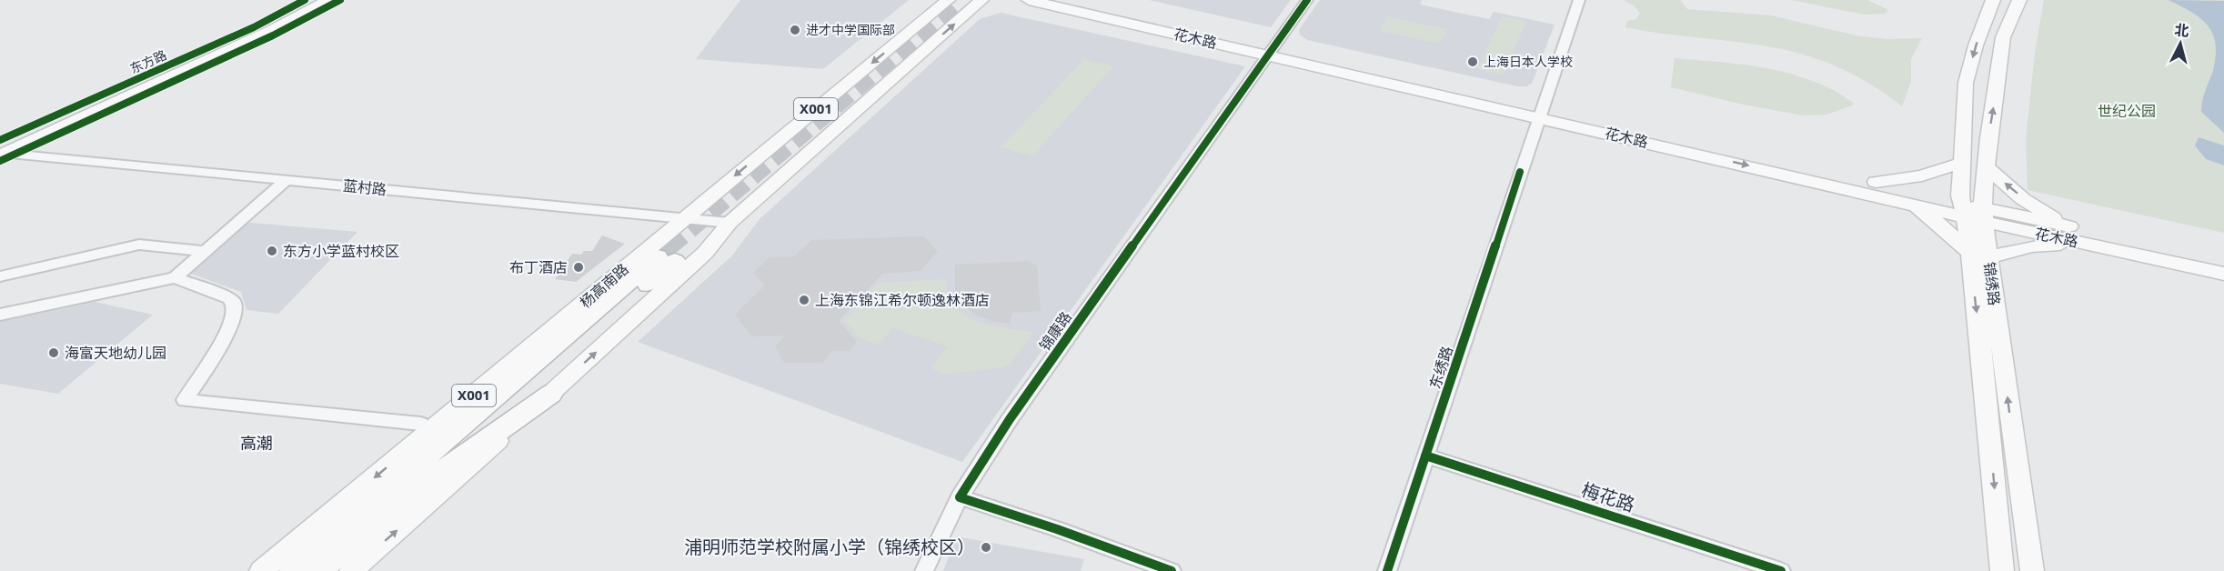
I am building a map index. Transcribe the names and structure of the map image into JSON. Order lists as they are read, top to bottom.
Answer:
{
  "streets": {
    "highway": ["X001", "杨高南路"],
    "main road": ["花木路", "东方路", "锦绣路"],
    "street": [
      "蓝村路",
      "锦康路",
      "东绣路",
      "梅花路"
    ]
  },
  "crossings": [
    ["花木路", "锦绣路"],
    ["花木路", "锦康路"],
    ["花木路", "东绣路"],
    ["东方路", "蓝村路"],
    ["X001", "蓝村路"],
    ["蓝村路", "杨高南路"],
    ["东绣路", "梅花路"]
  ],
  "districts": ["高潮"],
  "parks": ["世纪公园"],
  "places": [
    "进才中学国际部",
    "上海日本人学校",
    "东方小学蓝村校区",
    "布丁酒店",
    "上海东锦江希尔顿逸林酒店",
    "海富天地幼儿园",
    "浦明师范学校附属小学（锦绣校区）"
  ],
  "north": "top"
}
